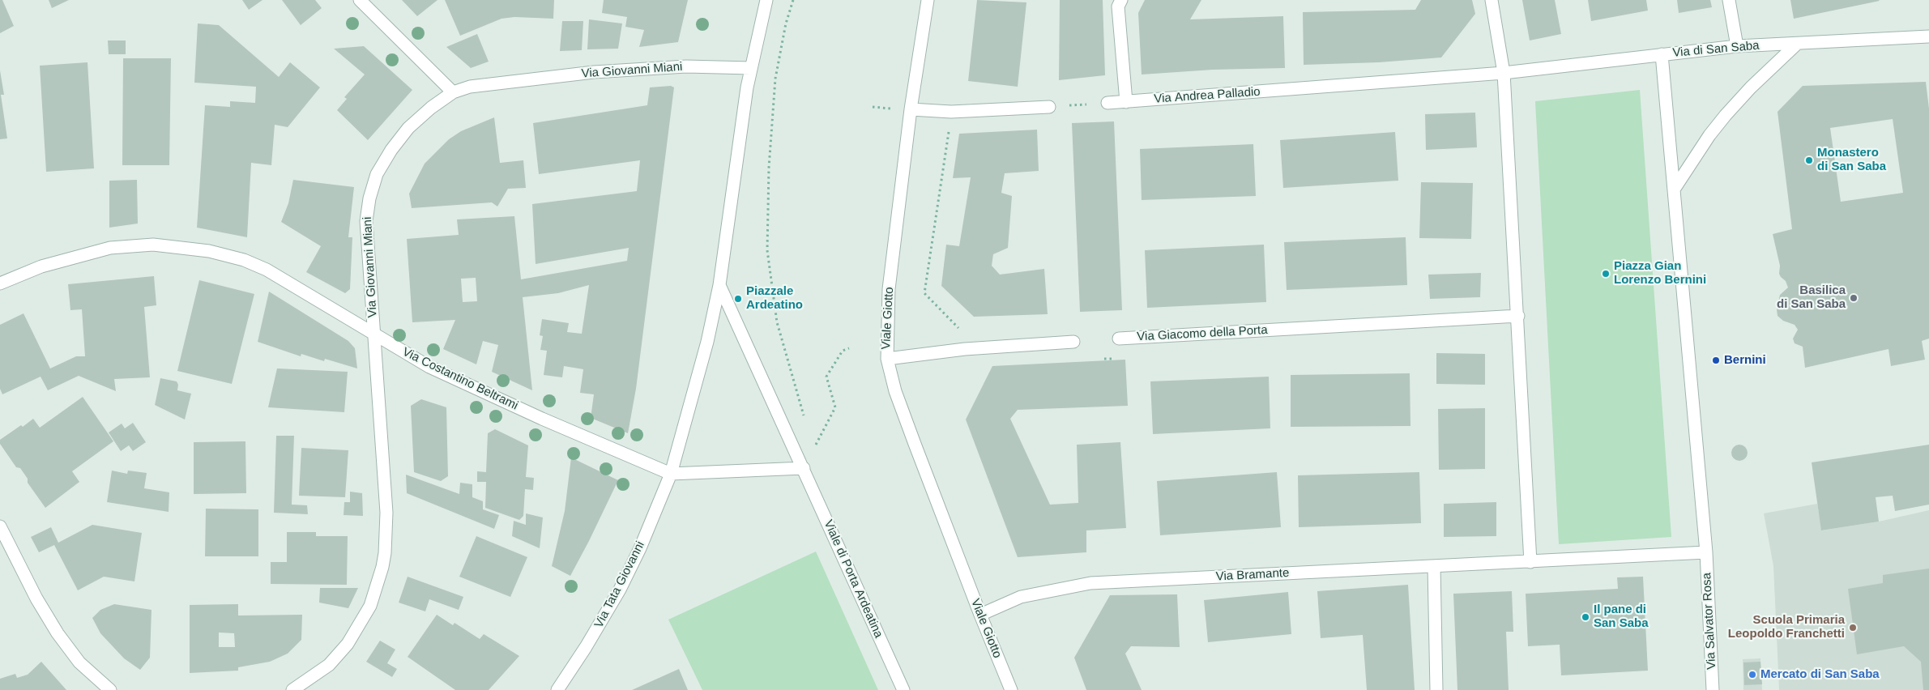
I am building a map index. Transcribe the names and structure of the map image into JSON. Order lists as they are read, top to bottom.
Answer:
{
  "streets": {
    "street": [
      "Via di San Saba",
      "Via Giovanni Miani",
      "Via Andrea Palladio",
      "Viale Giotto",
      "Via Giacomo della Porta",
      "Via Costantino Beltrami",
      "Via Bramante",
      "Viale di Porta Ardeatina",
      "Via Tata Giovanni",
      "Via Salvator Rosa"
    ]
  },
  "crossings": [
    ["Via di San Saba", "Via Andrea Palladio"],
    ["Via Giovanni Miani", "Via Costantino Beltrami"],
    ["Viale Giotto", "Via Bramante"],
    ["Via Costantino Beltrami", "Via Tata Giovanni"]
  ],
  "places": [
    "Monastero di San Saba",
    "Piazza Gian Lorenzo Bernini",
    "Basilica di San Saba",
    "Piazzale Ardeatino",
    "Bernini",
    "Il pane di San Saba",
    "Scuola Primaria Leopoldo Franchetti",
    "Mercato di San Saba"
  ]
}
